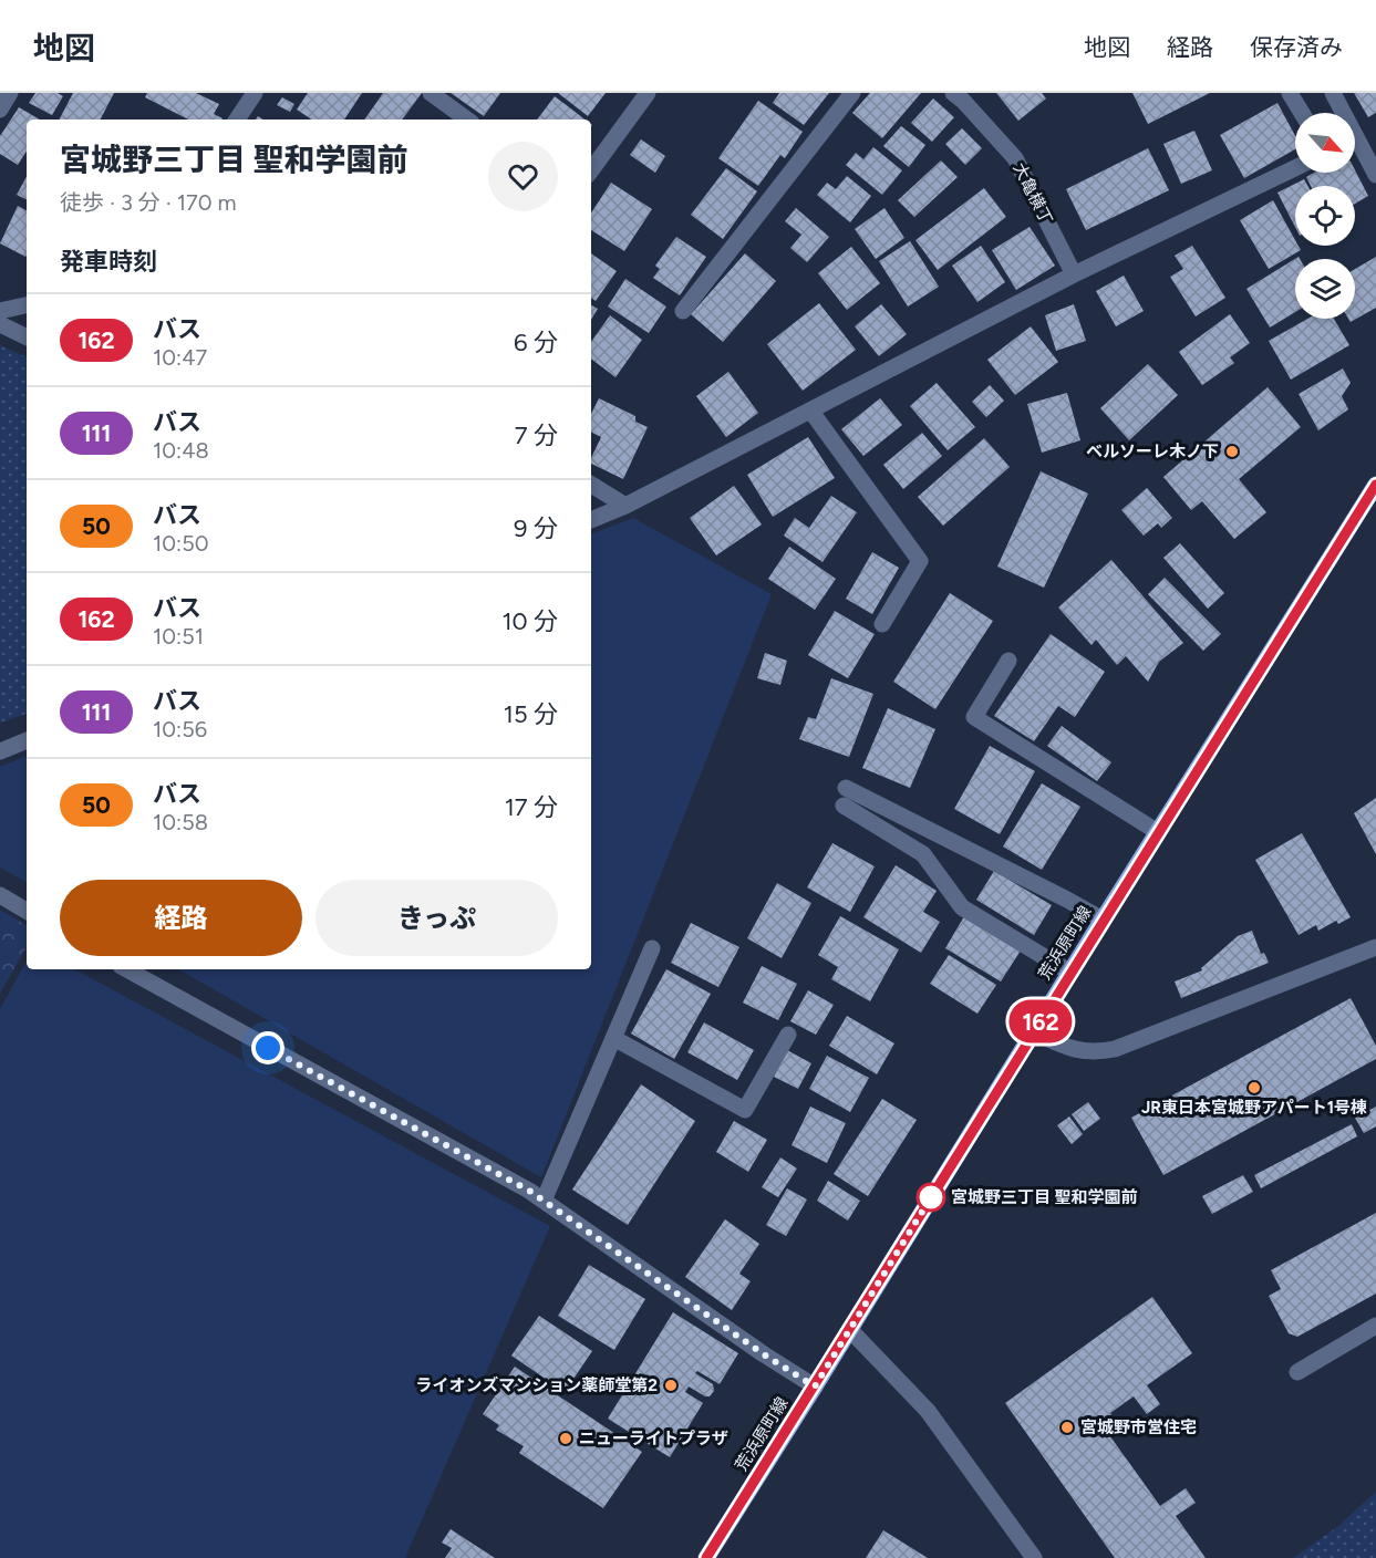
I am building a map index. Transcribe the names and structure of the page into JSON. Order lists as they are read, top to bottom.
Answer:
{
  "streets": {
    "main road": ["荒浜原町線"],
    "street": ["大亀横丁"]
  },
  "places": [
    "ベルソーレ木ノ下",
    "JR東日本宮城野アパート1号棟",
    "宮城野三丁目 聖和学園前",
    "ライオンズマンション薬師堂第2",
    "宮城野市営住宅",
    "ニューライトプラザ"
  ],
  "lines": ["bus line 162"],
  "north": "bottom right",
  "page": {
    "header": "地図",
    "nav": ["地図", "経路", "保存済み"],
    "on_map": "162",
    "heading": [
      ["宮城野三丁目 聖和学園前", "徒歩 · 3 分 · 170 m"],
      "発車時刻"
    ],
    "list": [
      {
        "mark": "162",
        "name": "バス",
        "note": "10:47",
        "value": "6 分"
      },
      {
        "mark": "111",
        "name": "バス",
        "note": "10:48",
        "value": "7 分"
      },
      {
        "mark": "50",
        "name": "バス",
        "note": "10:50",
        "value": "9 分"
      },
      {
        "mark": "162",
        "name": "バス",
        "note": "10:51",
        "value": "10 分"
      },
      {
        "mark": "111",
        "name": "バス",
        "note": "10:56",
        "value": "15 分"
      },
      {
        "mark": "50",
        "name": "バス",
        "note": "10:58",
        "value": "17 分"
      }
    ],
    "buttons": ["経路", "きっぷ"]
  }
}
